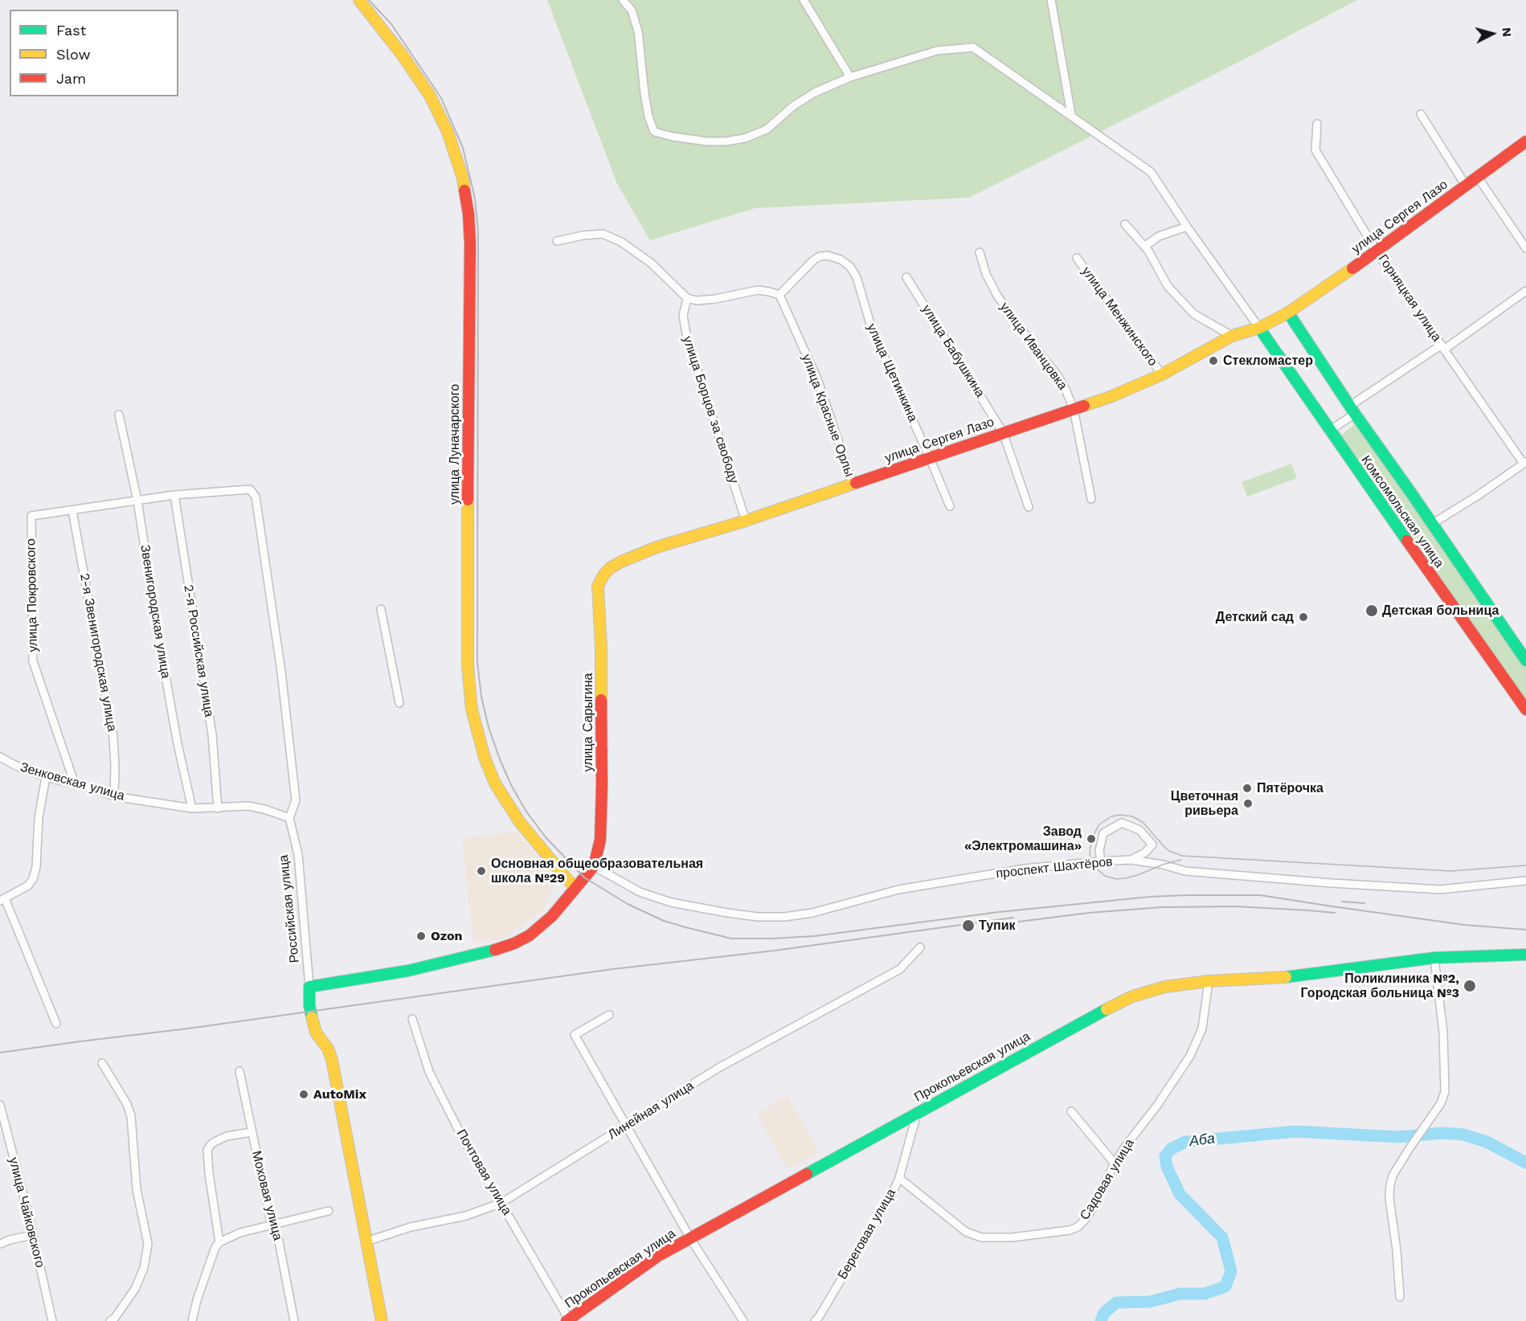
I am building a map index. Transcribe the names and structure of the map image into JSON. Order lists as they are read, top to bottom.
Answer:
{
  "streets": {
    "main road": [
      "улица Сергея Лазо",
      "улица Луначарского",
      "Комсомольская улица",
      "улица Сарыгина",
      "Российская улица",
      "Прокопьевская улица"
    ],
    "street": [
      "Горняцкая улица",
      "улица Менжинского",
      "улица Иванцовка",
      "улица Бабушкина",
      "улица Щетинкина",
      "улица Борцов за свободу",
      "улица Красные Орлы",
      "улица Покровского",
      "Звенигородская улица",
      "2-я Российская улица",
      "2-я Звенигородская улица",
      "Зенковская улица",
      "проспект Шахтёров",
      "Линейная улица",
      "Почтовая улица",
      "Садовая улица",
      "Моховая улица",
      "улица Чайковского",
      "Береговая улица"
    ]
  },
  "crossings": [
    ["улица Сергея Лазо", "Горняцкая улица"],
    ["улица Сергея Лазо", "улица Менжинского"],
    ["улица Сергея Лазо", "улица Иванцовка"],
    ["улица Сергея Лазо", "улица Бабушкина"],
    ["улица Сергея Лазо", "улица Щетинкина"],
    ["улица Сергея Лазо", "улица Борцов за свободу"],
    ["улица Сергея Лазо", "улица Красные Орлы"],
    ["улица Сергея Лазо", "Комсомольская улица"],
    ["улица Сергея Лазо", "улица Сарыгина"],
    ["улица Щетинкина", "улица Красные Орлы"],
    ["улица Луначарского", "улица Сарыгина"],
    ["улица Покровского", "2-я Звенигородская улица"],
    ["улица Покровского", "Зенковская улица"],
    ["Звенигородская улица", "Зенковская улица"],
    ["2-я Российская улица", "Зенковская улица"],
    ["2-я Российская улица", "Российская улица"],
    ["2-я Звенигородская улица", "Зенковская улица"],
    ["улица Сарыгина", "проспект Шахтёров"],
    ["улица Сарыгина", "Российская улица"],
    ["Зенковская улица", "Российская улица"],
    ["Российская улица", "Линейная улица"],
    ["Прокопьевская улица", "Почтовая улица"],
    ["Прокопьевская улица", "Садовая улица"],
    ["Прокопьевская улица", "Береговая улица"],
    ["Линейная улица", "Почтовая улица"],
    ["Садовая улица", "Береговая улица"]
  ],
  "water": ["Аба"],
  "places": [
    "Стекломастер",
    "Детская больница",
    "Детский сад",
    "Пятёрочка",
    "Цветочная ривьера",
    "Завод «Электромашина»",
    "Основная общеобразовательная школа №29",
    "Тупик",
    "Ozon",
    "Поликлиника №2, Городская больница №3",
    "AutoMix"
  ],
  "legend": ["Fast", "Slow", "Jam"],
  "north": "right"
}
